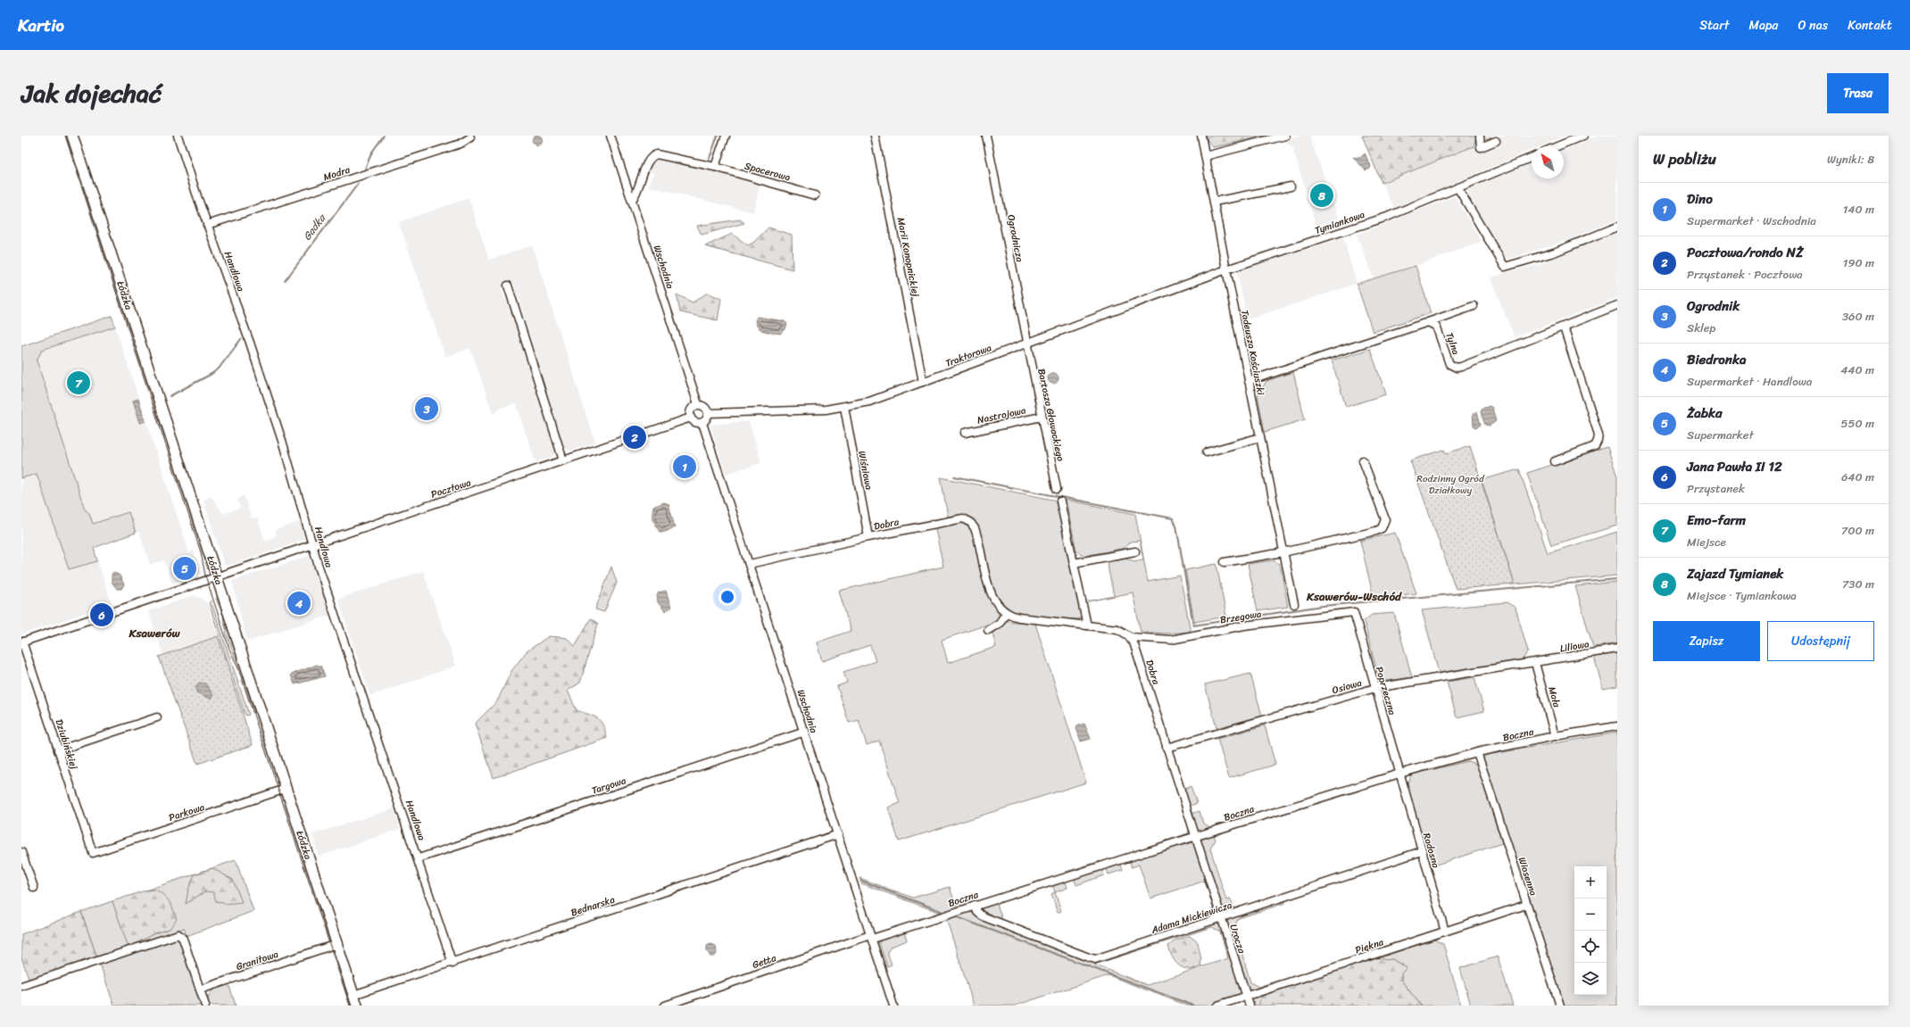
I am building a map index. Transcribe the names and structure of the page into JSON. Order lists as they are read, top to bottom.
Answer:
{
  "streets": {
    "main road": ["Łódzka"],
    "street": [
      "Spacerowa",
      "Modra",
      "Tymiankowa",
      "Ogrodnicza",
      "Marii Konopnickiej",
      "Wschodnia",
      "Handlowa",
      "Tylna",
      "Tadeusza Kościuszki",
      "Traktorowa",
      "Nastrojowa",
      "Bartosza Głowackiego",
      "Wiśniowa",
      "Pocztowa",
      "Dobra",
      "Brzegowa",
      "Liliowa",
      "Osiowa",
      "Poprzeczna",
      "Mała",
      "Boczna",
      "Dziubińskiej",
      "Targowa",
      "Parkowa",
      "Radosna",
      "Wiosenna",
      "Bednarska",
      "Adama Mickiewicza",
      "Urocza",
      "Piękna",
      "Granitowa",
      "Getta"
    ]
  },
  "crossings": [
    ["Spacerowa", "Wschodnia"],
    ["Modra", "Handlowa"],
    ["Tymiankowa", "Tadeusza Kościuszki"],
    ["Tymiankowa", "Traktorowa"],
    ["Ogrodnicza", "Traktorowa"],
    ["Ogrodnicza", "Bartosza Głowackiego"],
    ["Marii Konopnickiej", "Traktorowa"],
    ["Wschodnia", "Traktorowa"],
    ["Wschodnia", "Pocztowa"],
    ["Wschodnia", "Dobra"],
    ["Wschodnia", "Boczna"],
    ["Wschodnia", "Targowa"],
    ["Wschodnia", "Bednarska"],
    ["Wschodnia", "Getta"],
    ["Handlowa", "Pocztowa"],
    ["Handlowa", "Targowa"],
    ["Handlowa", "Bednarska"],
    ["Łódzka", "Pocztowa"],
    ["Łódzka", "Parkowa"],
    ["Łódzka", "Bednarska"],
    ["Łódzka", "Granitowa"],
    ["Tadeusza Kościuszki", "Traktorowa"],
    ["Traktorowa", "Bartosza Głowackiego"],
    ["Traktorowa", "Wiśniowa"],
    ["Traktorowa", "Pocztowa"],
    ["Nastrojowa", "Bartosza Głowackiego"],
    ["Wiśniowa", "Dobra"],
    ["Pocztowa", "Dziubińskiej"],
    ["Dobra", "Brzegowa"],
    ["Dobra", "Osiowa"],
    ["Dobra", "Boczna"],
    ["Dobra", "Urocza"],
    ["Brzegowa", "Poprzeczna"],
    ["Liliowa", "Osiowa"],
    ["Liliowa", "Mała"],
    ["Osiowa", "Poprzeczna"],
    ["Osiowa", "Mała"],
    ["Poprzeczna", "Boczna"],
    ["Poprzeczna", "Radosna"],
    ["Mała", "Boczna"],
    ["Boczna", "Radosna"],
    ["Boczna", "Wiosenna"],
    ["Boczna", "Adama Mickiewicza"],
    ["Boczna", "Urocza"],
    ["Boczna", "Getta"],
    ["Dziubińskiej", "Parkowa"],
    ["Radosna", "Adama Mickiewicza"],
    ["Radosna", "Piękna"],
    ["Wiosenna", "Piękna"],
    ["Adama Mickiewicza", "Urocza"],
    ["Urocza", "Piękna"]
  ],
  "districts": ["Ksawerów-Wschód", "Ksawerów"],
  "water": ["Gadka"],
  "parks": ["Rodzinny Ogród Działkowy"],
  "north": "top left",
  "page": {
    "header": "Kartio",
    "nav": [
      "Start",
      "Mapa",
      "O nas",
      "Kontakt"
    ],
    "title": "Jak dojechać",
    "buttons": [
      "Trasa",
      ["Zapisz", "Udostępnij"]
    ],
    "heading": ["W pobliżu", "Wyniki: 8"],
    "pins": [
      "8",
      "7",
      "3",
      "2",
      "1",
      "5",
      "4",
      "6"
    ],
    "list": [
      {
        "mark": "1",
        "name": "Dino",
        "note": "Supermarket · Wschodnia",
        "value": "140 m"
      },
      {
        "mark": "2",
        "name": "Pocztowa/rondo NŻ",
        "note": "Przystanek · Pocztowa",
        "value": "190 m"
      },
      {
        "mark": "3",
        "name": "Ogrodnik",
        "note": "Sklep",
        "value": "360 m"
      },
      {
        "mark": "4",
        "name": "Biedronka",
        "note": "Supermarket · Handlowa",
        "value": "440 m"
      },
      {
        "mark": "5",
        "name": "Żabka",
        "note": "Supermarket",
        "value": "550 m"
      },
      {
        "mark": "6",
        "name": "Jana Pawła II 12",
        "note": "Przystanek",
        "value": "640 m"
      },
      {
        "mark": "7",
        "name": "Emo-farm",
        "note": "Miejsce",
        "value": "700 m"
      },
      {
        "mark": "8",
        "name": "Zajazd Tymianek",
        "note": "Miejsce · Tymiankowa",
        "value": "730 m"
      }
    ],
    "map_buttons": ["+", "−"]
  }
}
